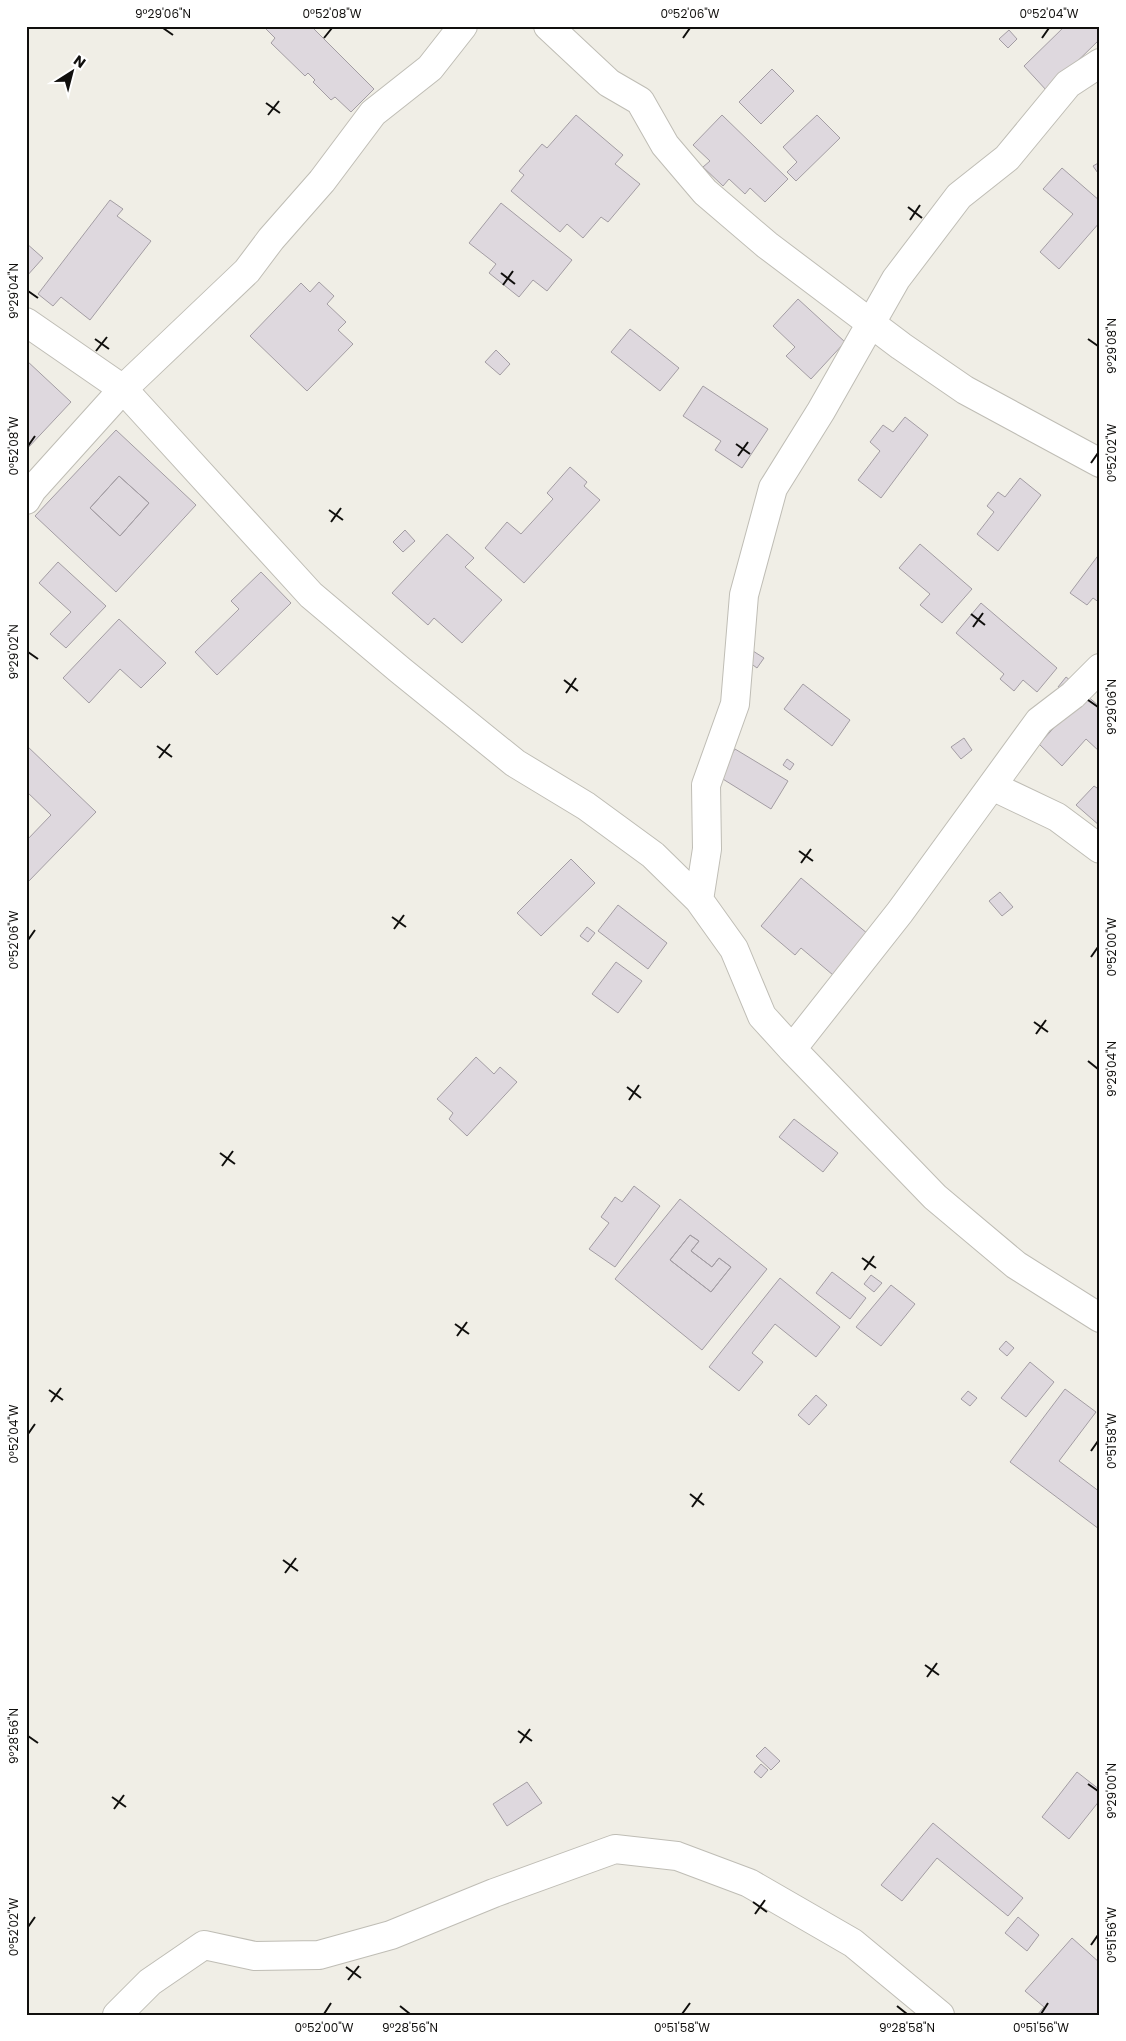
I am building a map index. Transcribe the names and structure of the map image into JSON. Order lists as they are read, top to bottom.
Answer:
{
  "north": "top right",
  "coordinates": [
    "9°29'06\"N",
    "0°52'08\"W",
    "0°52'06\"W",
    "0°52'04\"W",
    "9°29'04\"N",
    "9°29'08\"N",
    "0°52'02\"W",
    "9°29'02\"N",
    "0°52'00\"W",
    "0°51'58\"W",
    "9°28'56\"N",
    "9°29'00\"N",
    "0°51'56\"W",
    "9°28'58\"N"
  ]
}
